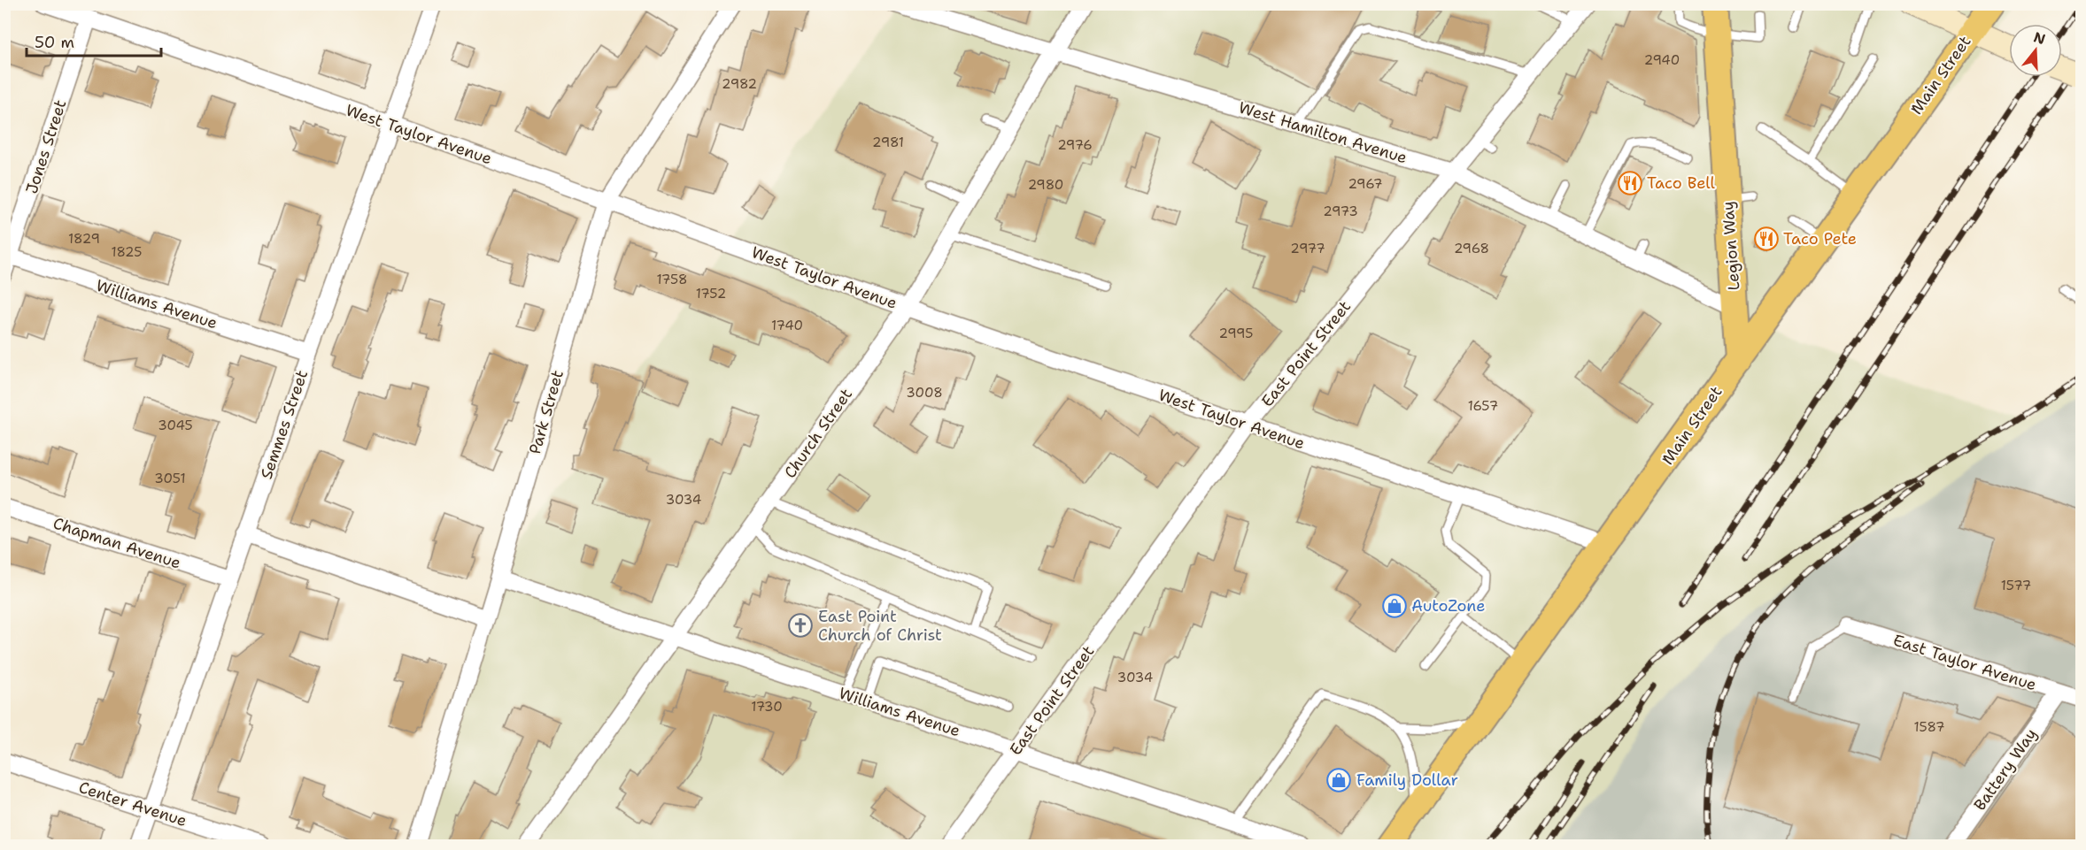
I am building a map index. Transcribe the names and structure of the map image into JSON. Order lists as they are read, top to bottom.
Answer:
{
  "streets": {
    "main road": ["Main Street", "Legion Way"],
    "street": [
      "West Hamilton Avenue",
      "West Taylor Avenue",
      "Jones Street",
      "Williams Avenue",
      "East Point Street",
      "Park Street",
      "Semmes Street",
      "Church Street",
      "Chapman Avenue",
      "East Taylor Avenue",
      "Battery Way",
      "Center Avenue"
    ]
  },
  "crossings": [
    ["Main Street", "West Taylor Avenue"],
    ["Main Street", "Legion Way"],
    ["West Hamilton Avenue", "Legion Way"],
    ["West Hamilton Avenue", "East Point Street"],
    ["West Hamilton Avenue", "Church Street"],
    ["West Taylor Avenue", "Jones Street"],
    ["West Taylor Avenue", "East Point Street"],
    ["West Taylor Avenue", "Park Street"],
    ["West Taylor Avenue", "Semmes Street"],
    ["West Taylor Avenue", "Church Street"],
    ["Jones Street", "Williams Avenue"],
    ["Williams Avenue", "East Point Street"],
    ["Williams Avenue", "Park Street"],
    ["Williams Avenue", "Semmes Street"],
    ["Williams Avenue", "Church Street"],
    ["Semmes Street", "Chapman Avenue"],
    ["Semmes Street", "Center Avenue"],
    ["East Taylor Avenue", "Battery Way"]
  ],
  "places": {
    "restaurant": ["Taco Bell", "Taco Pete"],
    "shop": ["AutoZone", "Family Dollar"],
    "church": ["East Point Church of Christ"]
  },
  "house_numbers": [
    "2940",
    "2982",
    "2981",
    "2976",
    "2967",
    "2980",
    "2973",
    "1829",
    "2977",
    "2968",
    "1825",
    "1758",
    "1752",
    "1740",
    "2995",
    "3008",
    "1657",
    "3045",
    "3051",
    "3034",
    "1577",
    "3034",
    "1730",
    "1587"
  ],
  "scale_bar": "50 m",
  "north": "top"
}
